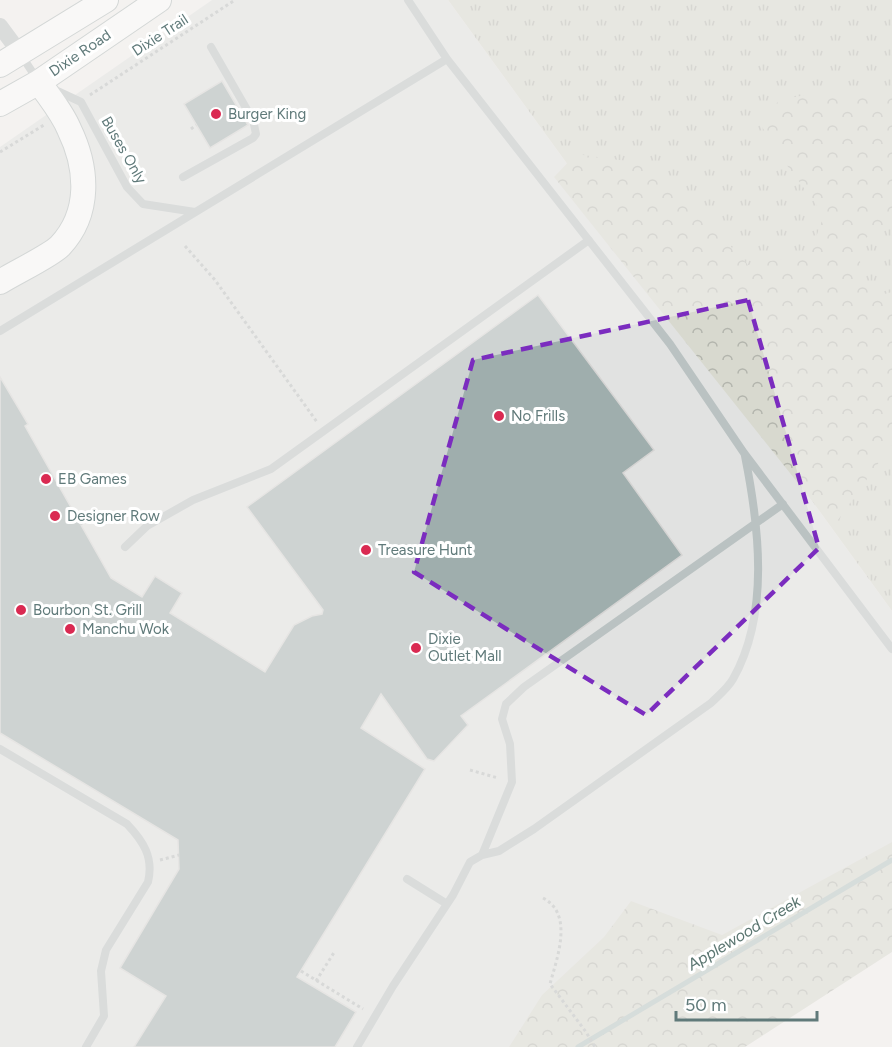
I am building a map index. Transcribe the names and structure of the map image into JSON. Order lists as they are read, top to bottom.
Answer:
{
  "streets": {
    "main road": ["Dixie Road"],
    "lane": ["Buses Only"],
    "path": ["Dixie Trail"]
  },
  "crossings": [
    ["Dixie Road", "Buses Only"]
  ],
  "water": ["Applewood Creek"],
  "places": [
    "Burger King",
    "No Frills",
    "EB Games",
    "Designer Row",
    "Treasure Hunt",
    "Bourbon St. Grill",
    "Manchu Wok",
    "Dixie Outlet Mall"
  ],
  "scale_bar": "50 m"
}
